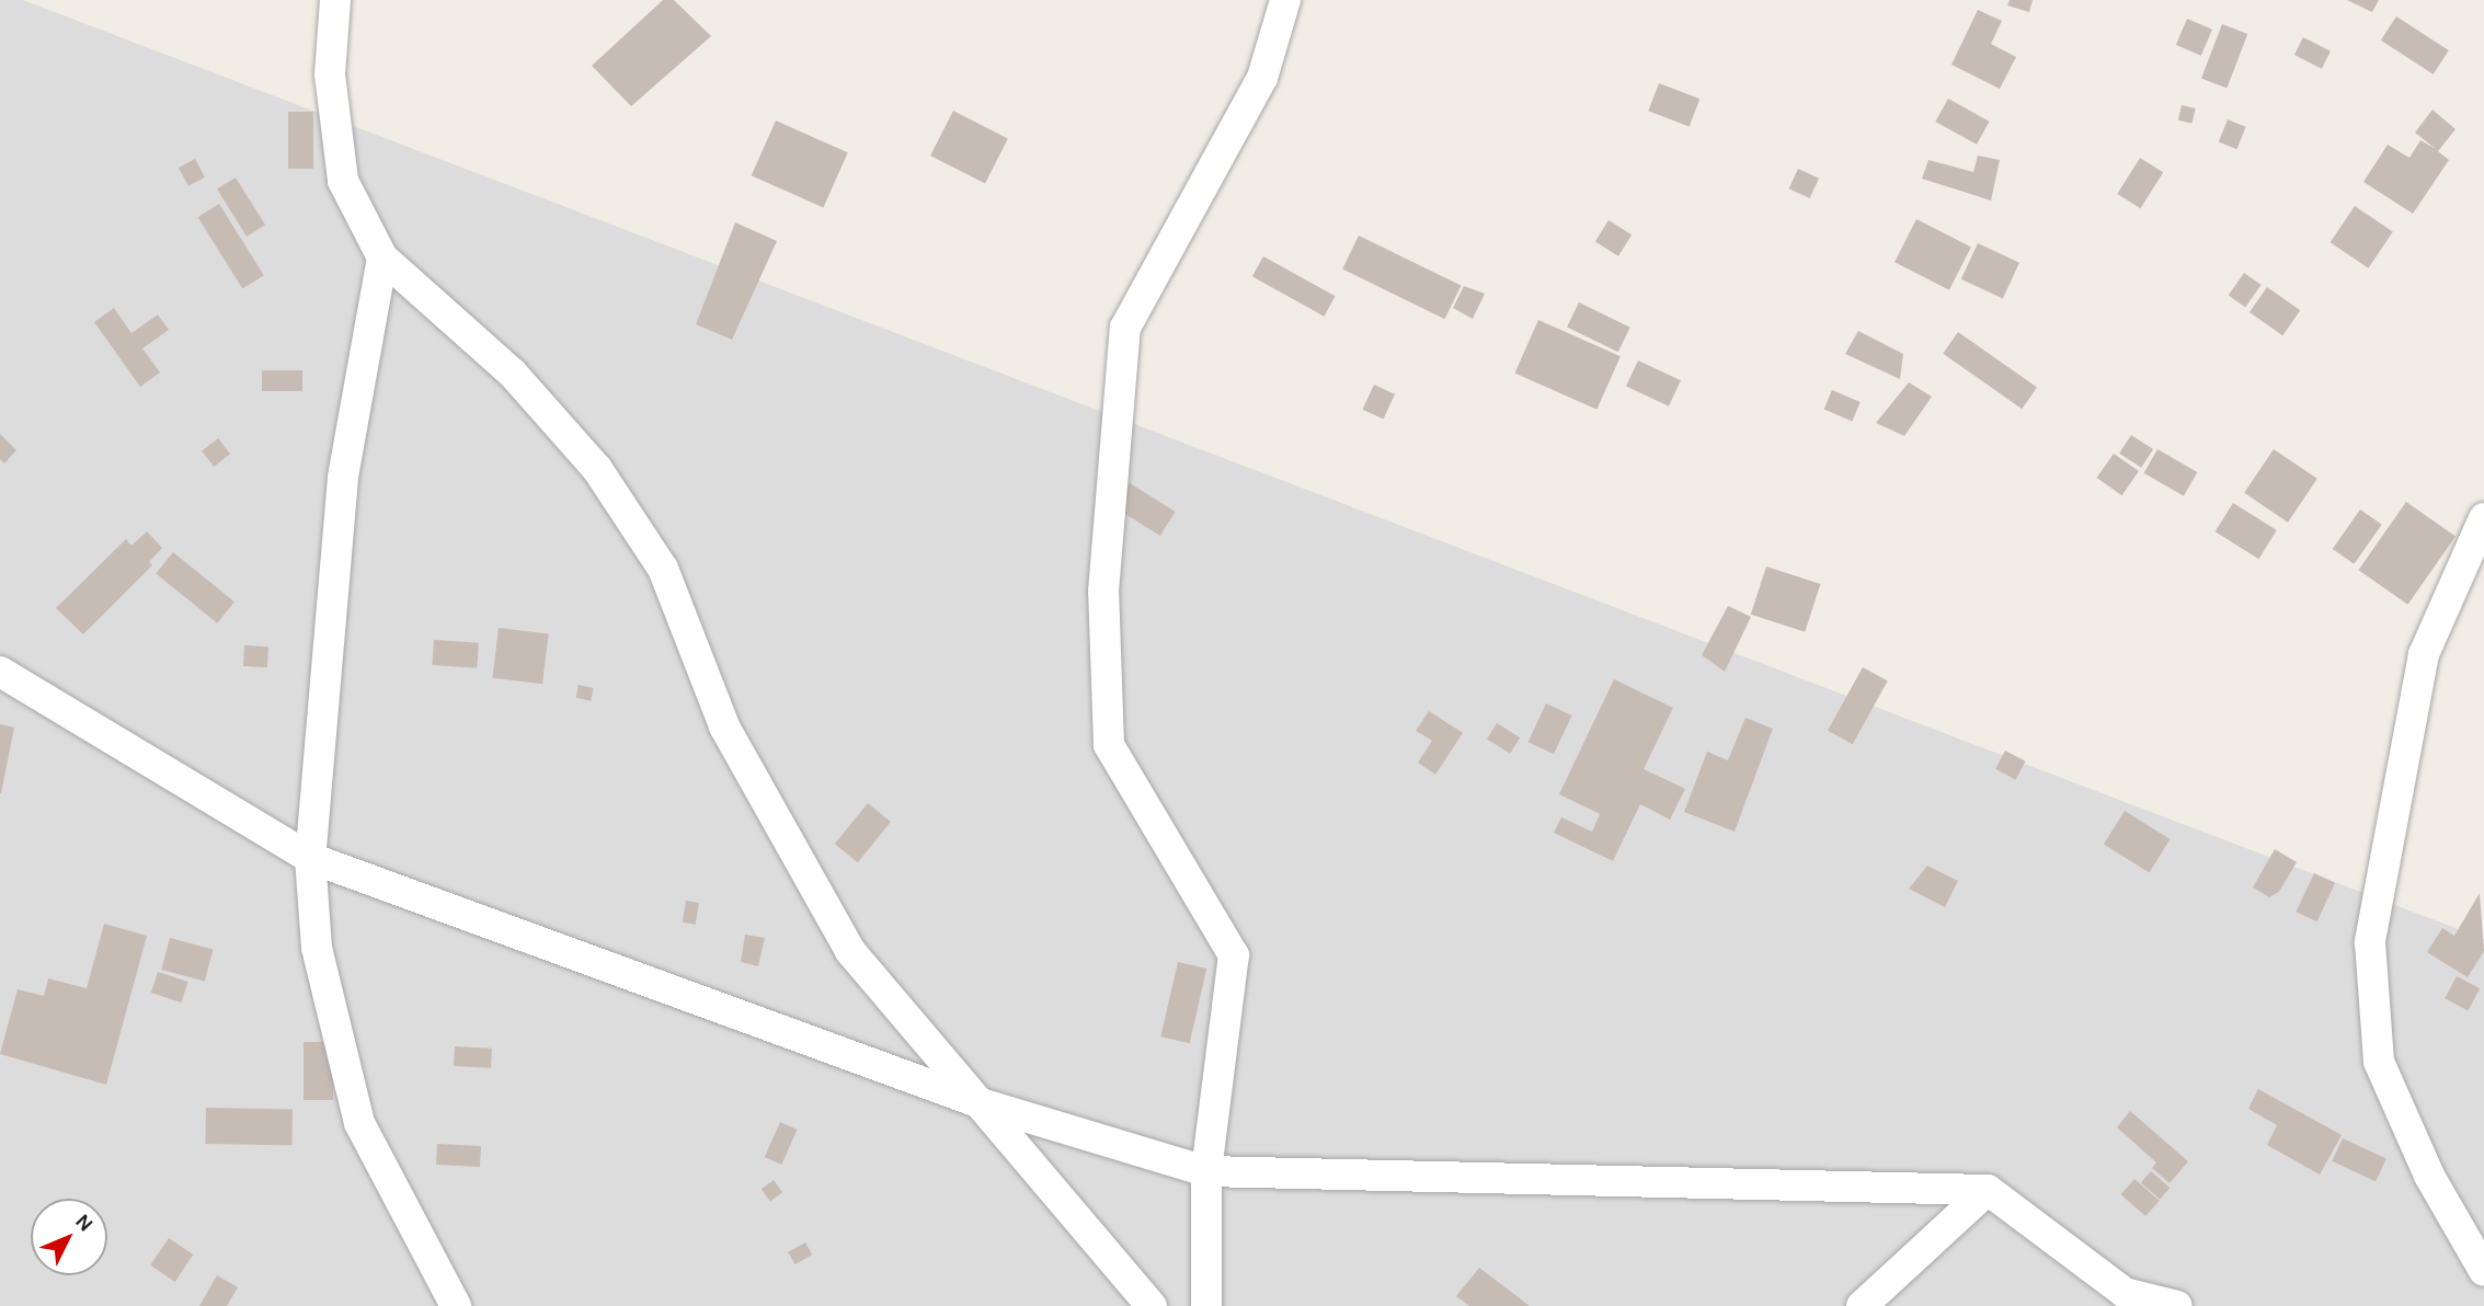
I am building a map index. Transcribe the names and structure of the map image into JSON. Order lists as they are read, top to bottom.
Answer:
{
  "north": "top right"
}
